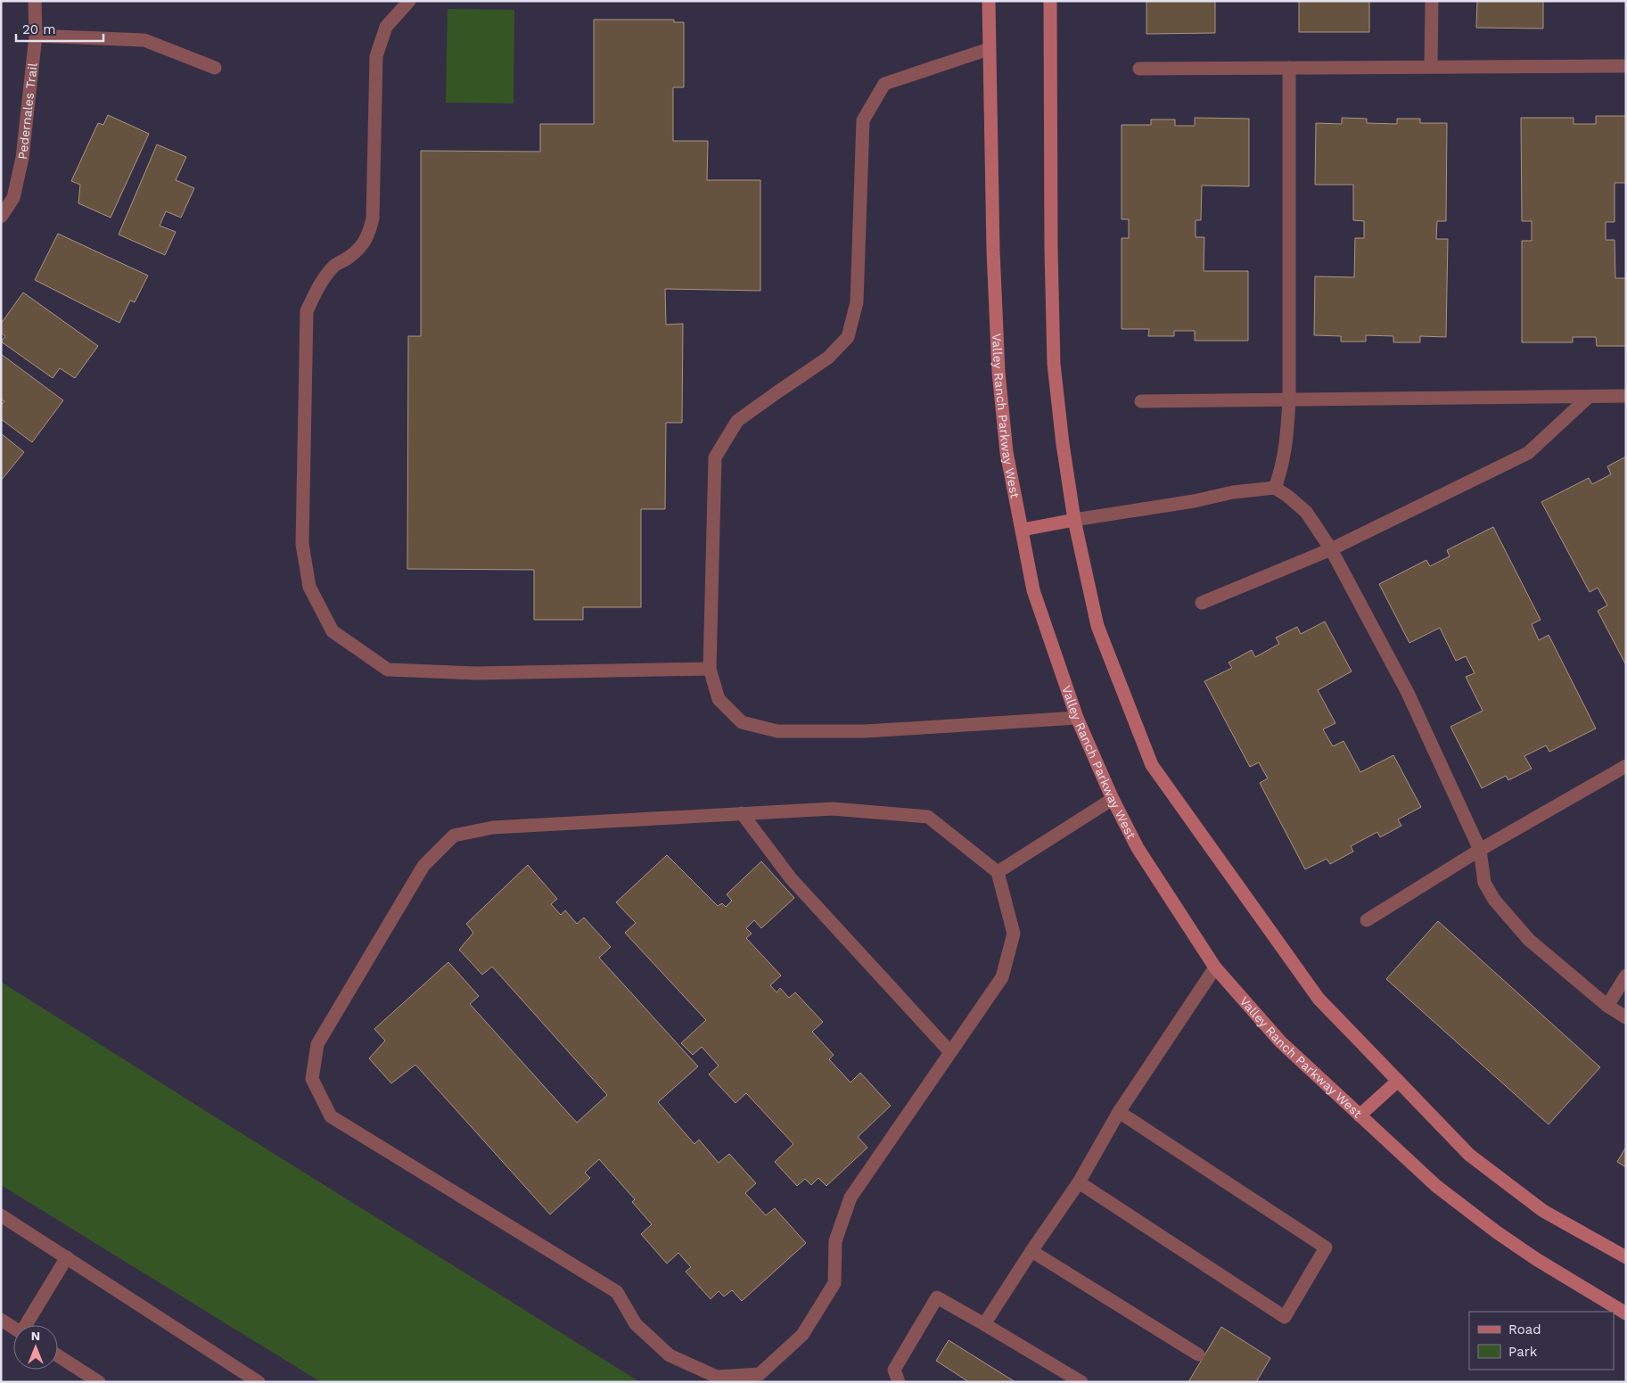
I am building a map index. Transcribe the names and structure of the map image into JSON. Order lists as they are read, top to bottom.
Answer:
{
  "streets": {
    "main road": ["Valley Ranch Parkway West"],
    "street": ["Pedernales Trail"]
  },
  "legend": ["Road", "Park"],
  "scale_bar": "20 m",
  "north": "top"
}
